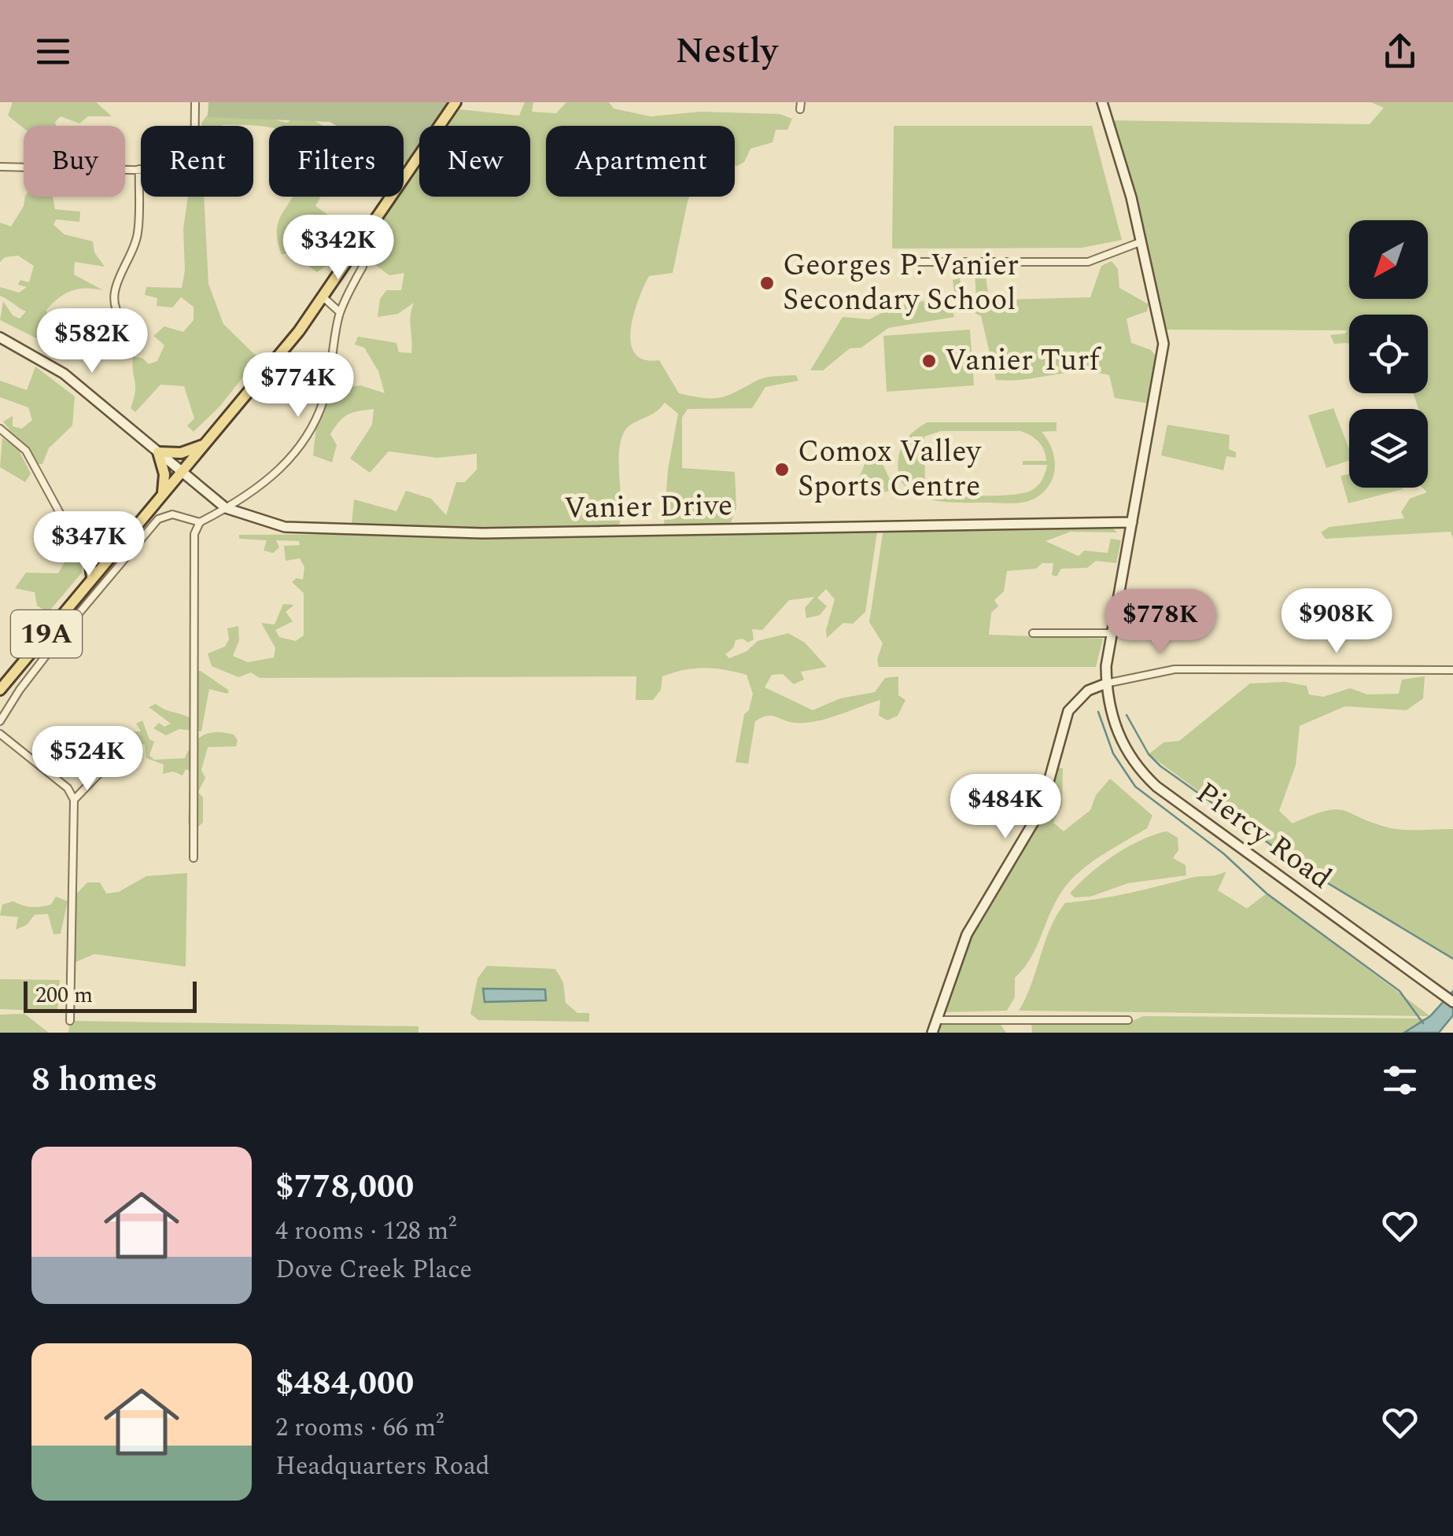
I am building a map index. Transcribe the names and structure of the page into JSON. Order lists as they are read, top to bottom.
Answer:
{
  "streets": {
    "main road": ["19A"],
    "street": ["Vanier Drive", "Piercy Road"]
  },
  "crossings": [
    ["Vanier Drive", "19A"],
    ["Vanier Drive", "Piercy Road"]
  ],
  "places": ["Georges P. Vanier Secondary School", "Vanier Turf", "Comox Valley Sports Centre"],
  "scale_bar": "200 m",
  "north": "bottom left",
  "page": {
    "header": "Nestly",
    "chip": [
      "Buy",
      "Rent",
      "Filters",
      "New",
      "Apartment"
    ],
    "price": [
      "$342K",
      "$582K",
      "$774K",
      "$347K",
      "$908K",
      "$778K",
      "$524K",
      "$484K"
    ],
    "scale": "200 m",
    "heading": "8 homes",
    "list": [
      {
        "name": "$778,000",
        "note": "4 rooms · 128 m² · Dove Creek Place"
      },
      {
        "name": "$484,000",
        "note": "2 rooms · 66 m² · Headquarters Road"
      }
    ]
  }
}
